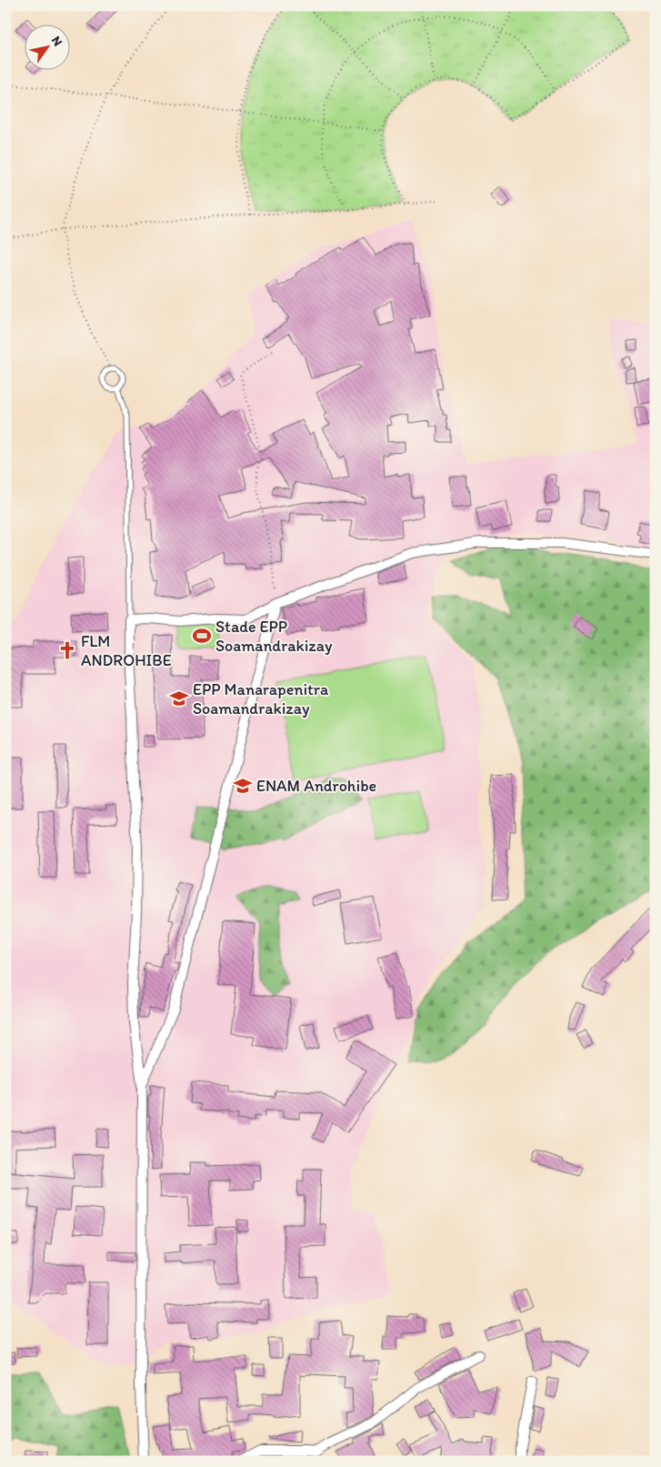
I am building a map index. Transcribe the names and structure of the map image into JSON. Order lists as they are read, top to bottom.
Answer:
{
  "places": {
    "sports": ["Stade EPP Soamandrakizay"],
    "church": ["FLM ANDROHIBE"],
    "school or university": ["EPP Manarapenitra Soamandrakizay", "ENAM Androhibe"]
  },
  "north": "top right"
}
